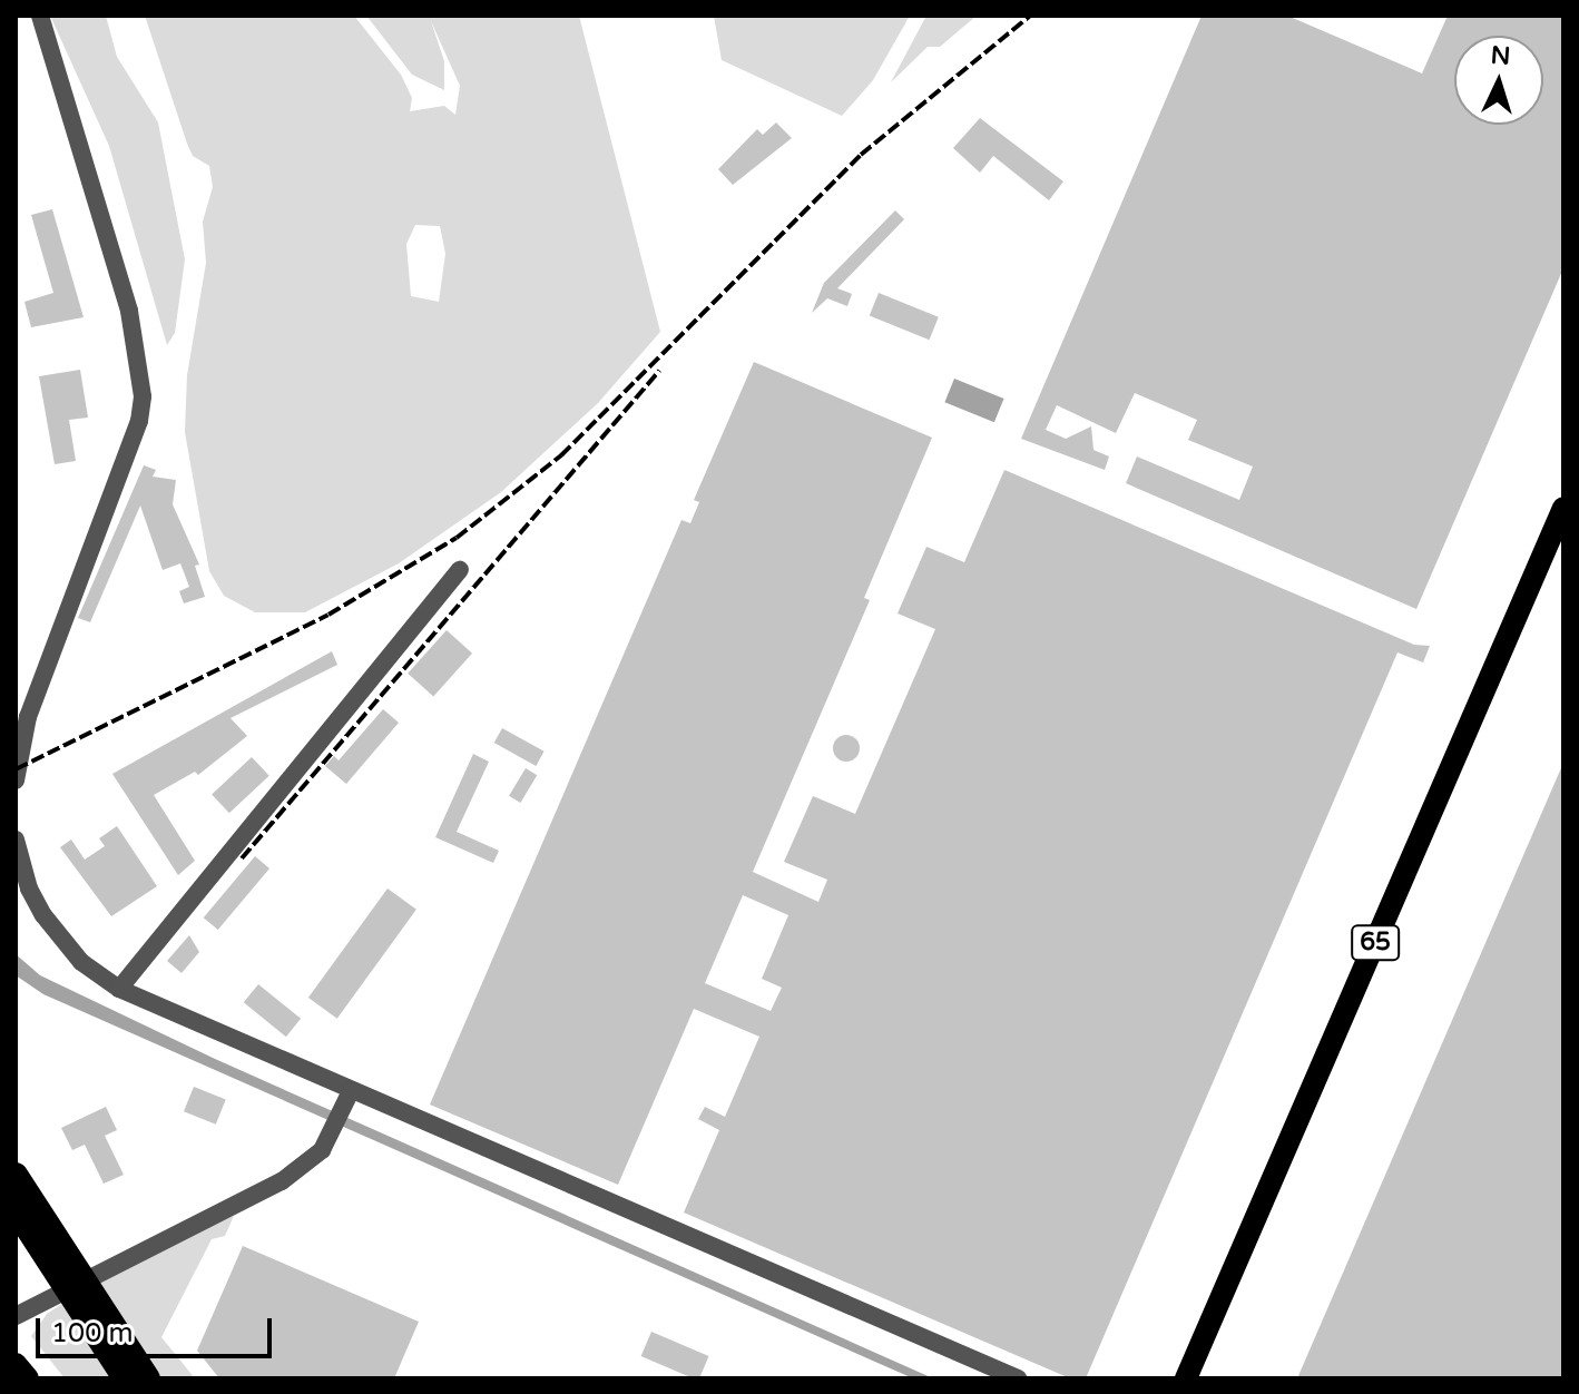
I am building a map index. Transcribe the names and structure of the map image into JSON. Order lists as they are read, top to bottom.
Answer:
{
  "streets": {
    "main road": ["65"]
  },
  "scale_bar": "100 m",
  "north": "top"
}
